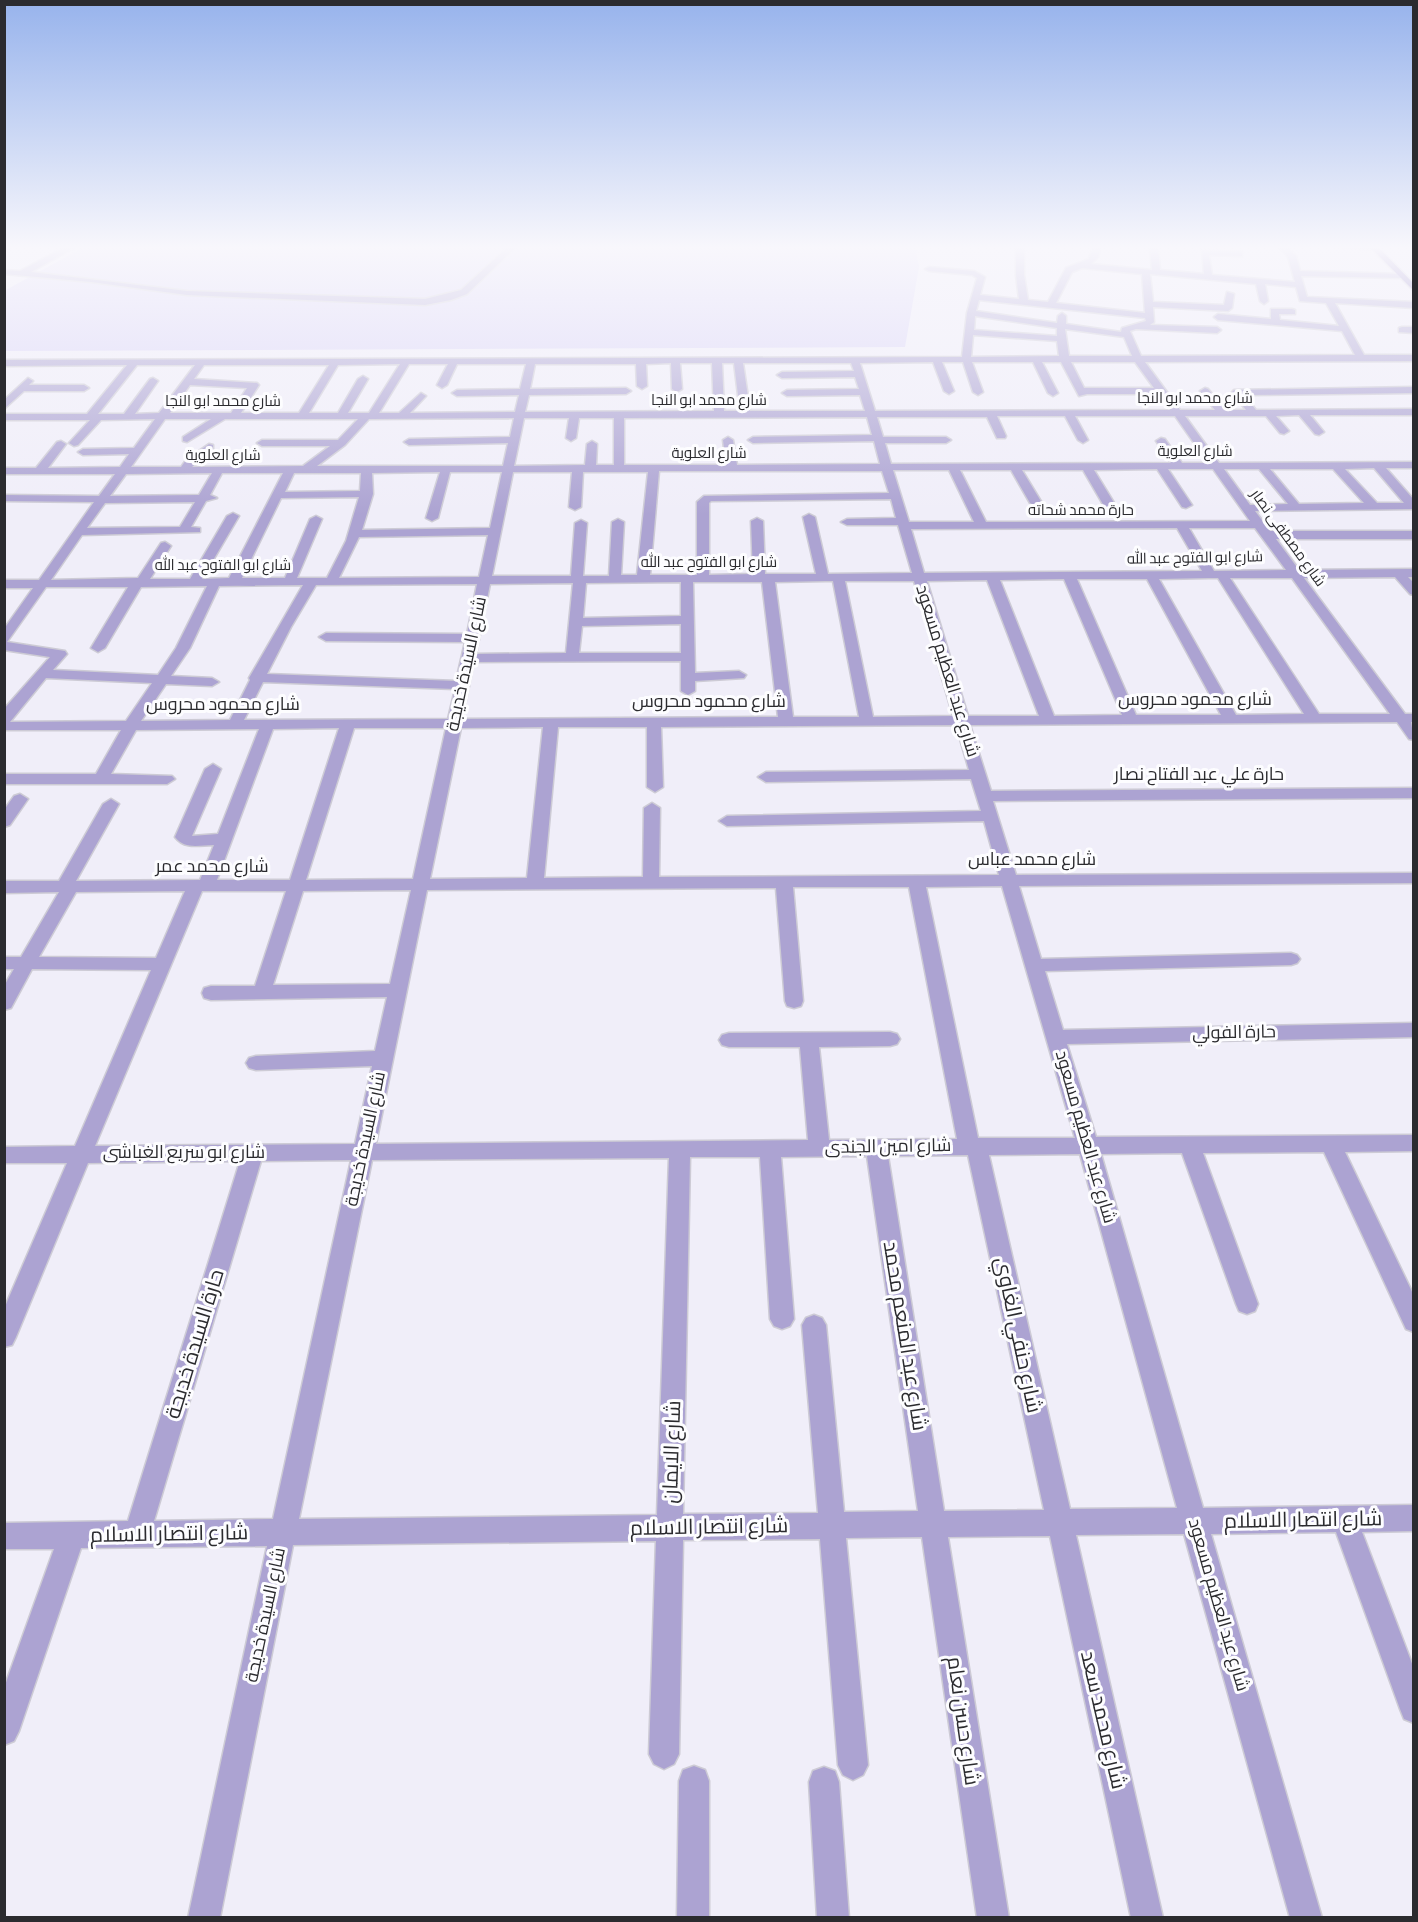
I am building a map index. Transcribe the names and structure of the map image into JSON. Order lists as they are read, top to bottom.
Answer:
{
  "streets": {
    "street": [
      "شارع محمد ابو النجا",
      "شارع العلوية",
      "حارة محمد شحاته",
      "شارع مصطفى نصار",
      "شارع ابو الفتوح عبد الله",
      "شارع السيدة خديجة",
      "شارع عبد العظيم مسعود",
      "شارع محمود محروس",
      "حارة علي عبد الفتاح نصار",
      "شارع محمد عباس",
      "شارع محمد عمر",
      "حارة الفولي",
      "شارع امين الجندى",
      "شارع ابو سريع الغباشى",
      "شارع حنفي الغاوي",
      "شارع عبد المنعم محمد",
      "حارة السيدة خديجة",
      "شارع الايمان",
      "شارع انتصار الاسلام",
      "شارع محمد سعد",
      "شارع حسن نعام"
    ]
  },
  "crossings": [
    ["شارع محمد ابو النجا", "شارع العلوية"],
    ["شارع محمد ابو النجا", "شارع مصطفى نصار"],
    ["شارع محمد ابو النجا", "شارع السيدة خديجة"],
    ["شارع محمد ابو النجا", "شارع عبد العظيم مسعود"],
    ["شارع العلوية", "شارع مصطفى نصار"],
    ["شارع العلوية", "شارع السيدة خديجة"],
    ["شارع العلوية", "شارع عبد العظيم مسعود"],
    ["حارة محمد شحاته", "شارع مصطفى نصار"],
    ["حارة محمد شحاته", "شارع عبد العظيم مسعود"],
    ["شارع مصطفى نصار", "شارع ابو الفتوح عبد الله"],
    ["شارع مصطفى نصار", "شارع محمود محروس"],
    ["شارع ابو الفتوح عبد الله", "شارع السيدة خديجة"],
    ["شارع ابو الفتوح عبد الله", "شارع عبد العظيم مسعود"],
    ["شارع السيدة خديجة", "شارع محمود محروس"],
    ["شارع السيدة خديجة", "شارع محمد عباس"],
    ["شارع السيدة خديجة", "شارع محمد عمر"],
    ["شارع السيدة خديجة", "شارع امين الجندى"],
    ["شارع السيدة خديجة", "شارع ابو سريع الغباشى"],
    ["شارع السيدة خديجة", "شارع انتصار الاسلام"],
    ["شارع عبد العظيم مسعود", "شارع محمود محروس"],
    ["شارع عبد العظيم مسعود", "حارة علي عبد الفتاح نصار"],
    ["شارع عبد العظيم مسعود", "شارع محمد عباس"],
    ["شارع عبد العظيم مسعود", "حارة الفولي"],
    ["شارع عبد العظيم مسعود", "شارع امين الجندى"],
    ["شارع عبد العظيم مسعود", "شارع انتصار الاسلام"],
    ["شارع محمد عباس", "شارع محمد عمر"],
    ["شارع محمد عباس", "شارع حنفي الغاوي"],
    ["شارع امين الجندى", "شارع ابو سريع الغباشى"],
    ["شارع امين الجندى", "شارع حنفي الغاوي"],
    ["شارع امين الجندى", "شارع عبد المنعم محمد"],
    ["شارع امين الجندى", "شارع الايمان"],
    ["شارع ابو سريع الغباشى", "حارة السيدة خديجة"],
    ["شارع حنفي الغاوي", "شارع انتصار الاسلام"],
    ["شارع حنفي الغاوي", "شارع محمد سعد"],
    ["شارع عبد المنعم محمد", "شارع انتصار الاسلام"],
    ["شارع عبد المنعم محمد", "شارع حسن نعام"],
    ["حارة السيدة خديجة", "شارع انتصار الاسلام"],
    ["شارع الايمان", "شارع انتصار الاسلام"],
    ["شارع انتصار الاسلام", "شارع محمد سعد"],
    ["شارع انتصار الاسلام", "شارع حسن نعام"]
  ]
}
